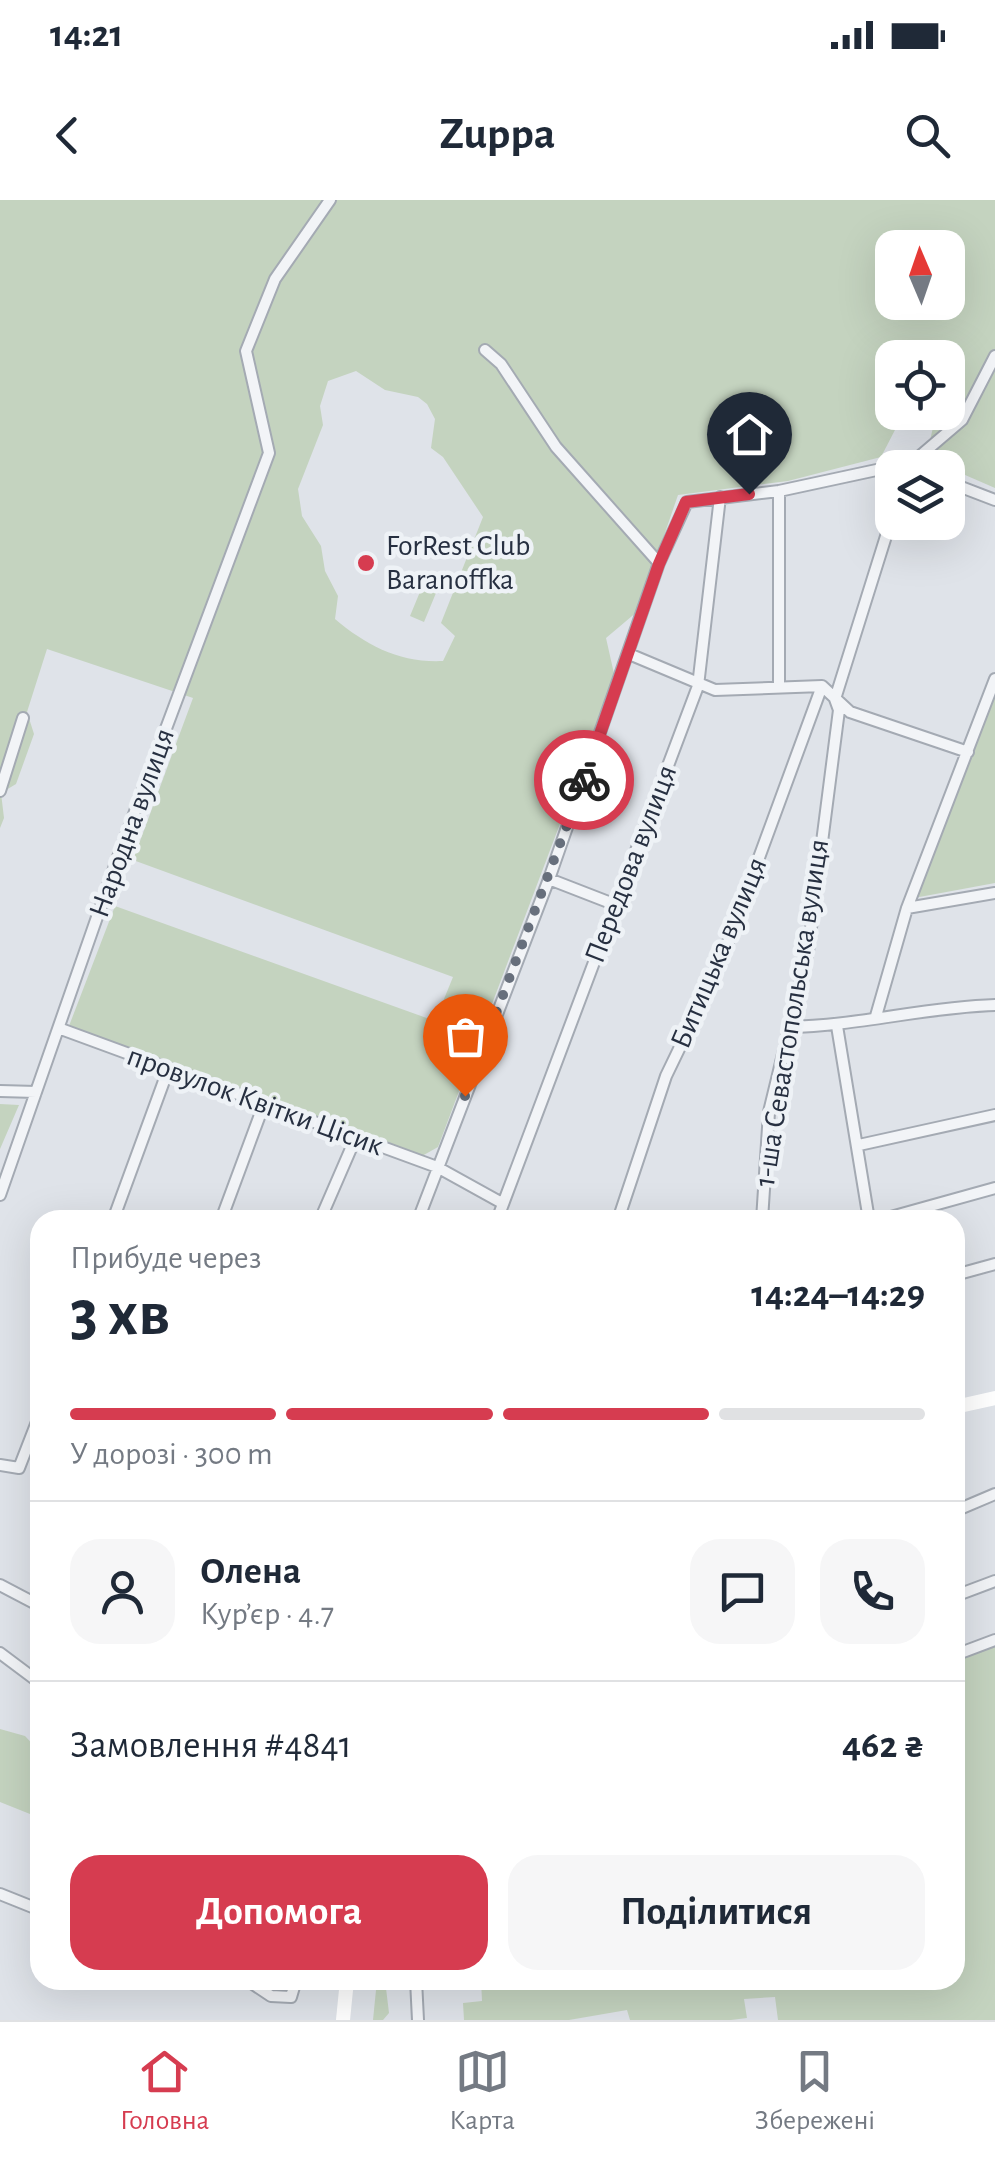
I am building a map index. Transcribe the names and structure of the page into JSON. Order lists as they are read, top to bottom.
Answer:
{
  "streets": {
    "street": [
      "Народна вулиця",
      "Передова вулиця",
      "Битицька вулиця",
      "1-ша Севастопольська вулиця",
      "провулок Квітки Цісик"
    ]
  },
  "crossings": [
    ["Народна вулиця", "провулок Квітки Цісик"],
    ["Передова вулиця", "провулок Квітки Цісик"]
  ],
  "places": ["ForRest Club Baranoffka"],
  "north": "top",
  "page": {
    "status": "14:21",
    "header": "Zuppa",
    "heading": ["3 хв", "Прибуде через", "14:24–14:29"],
    "panel": [
      "Олена",
      "Кур’єр · 4.7",
      "Замовлення #4841",
      "462 ₴"
    ],
    "bar": "У дорозі · 300 m",
    "buttons": ["Допомога", "Поділитися"],
    "tabs": ["Головна", "Карта", "Збережені"]
  }
}
